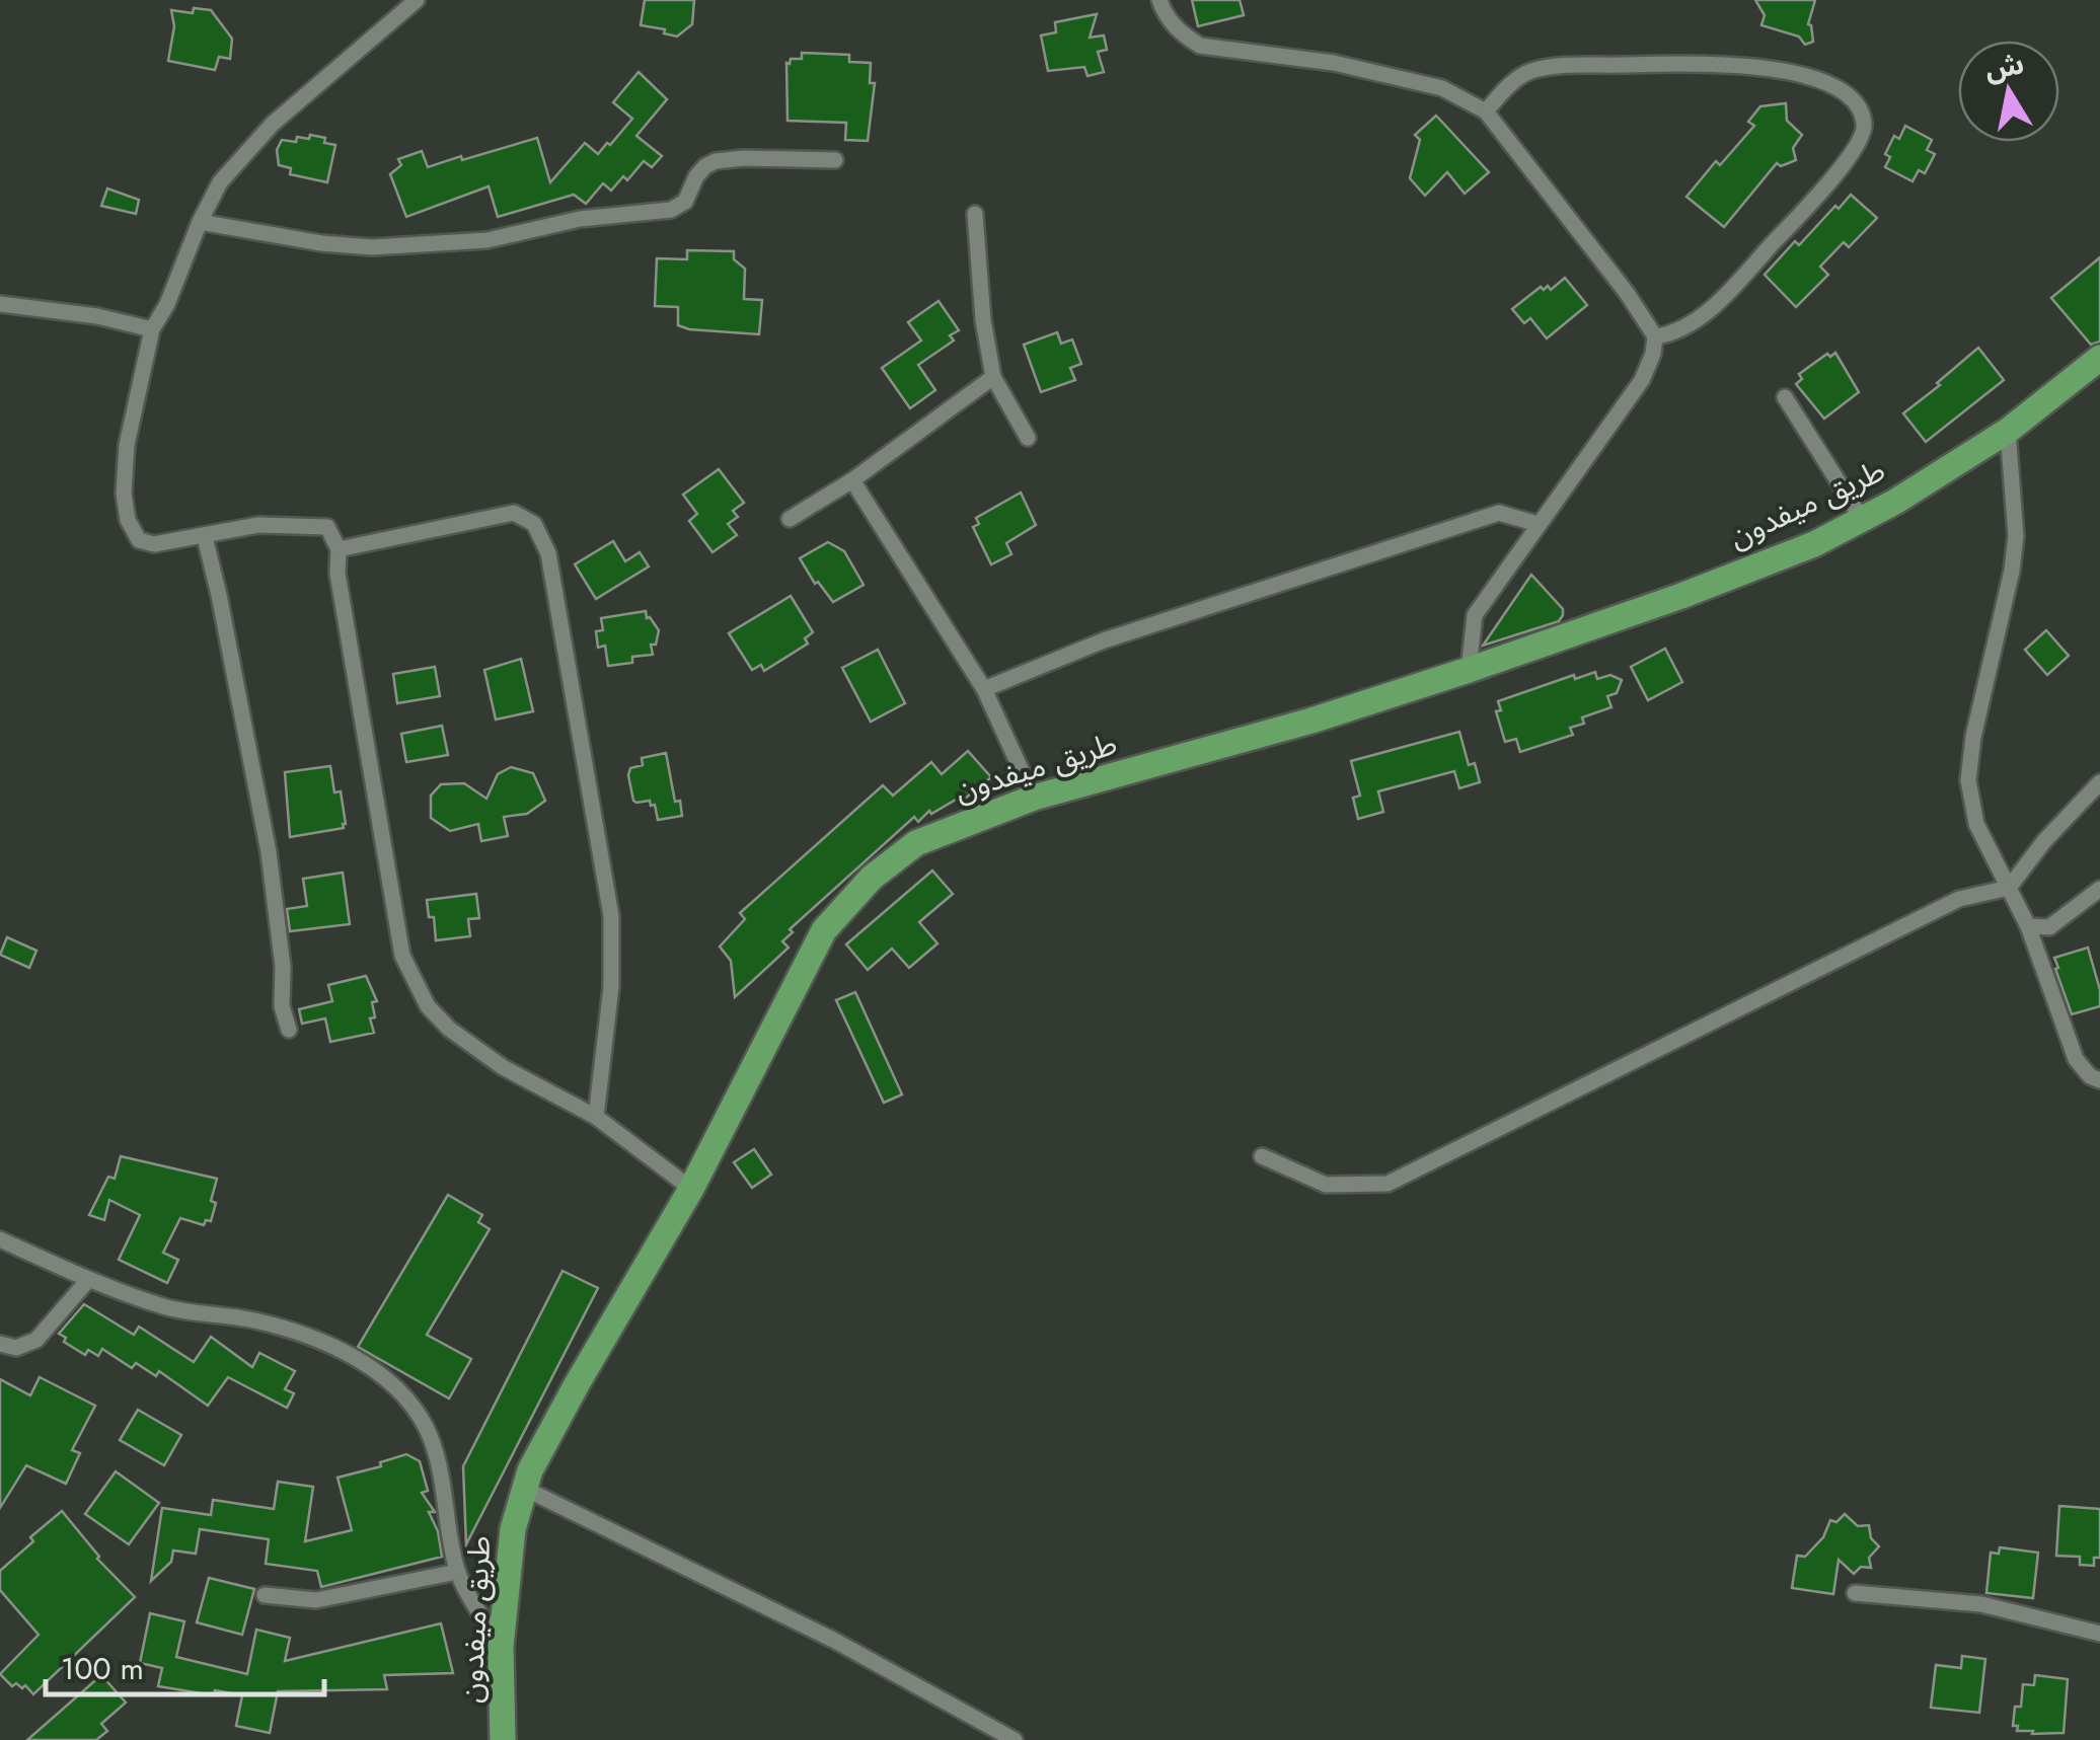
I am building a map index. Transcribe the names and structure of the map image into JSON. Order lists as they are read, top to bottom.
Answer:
{
  "streets": {
    "main road": ["طريق ميفدون"]
  },
  "scale_bar": "100 m",
  "north": "top"
}
